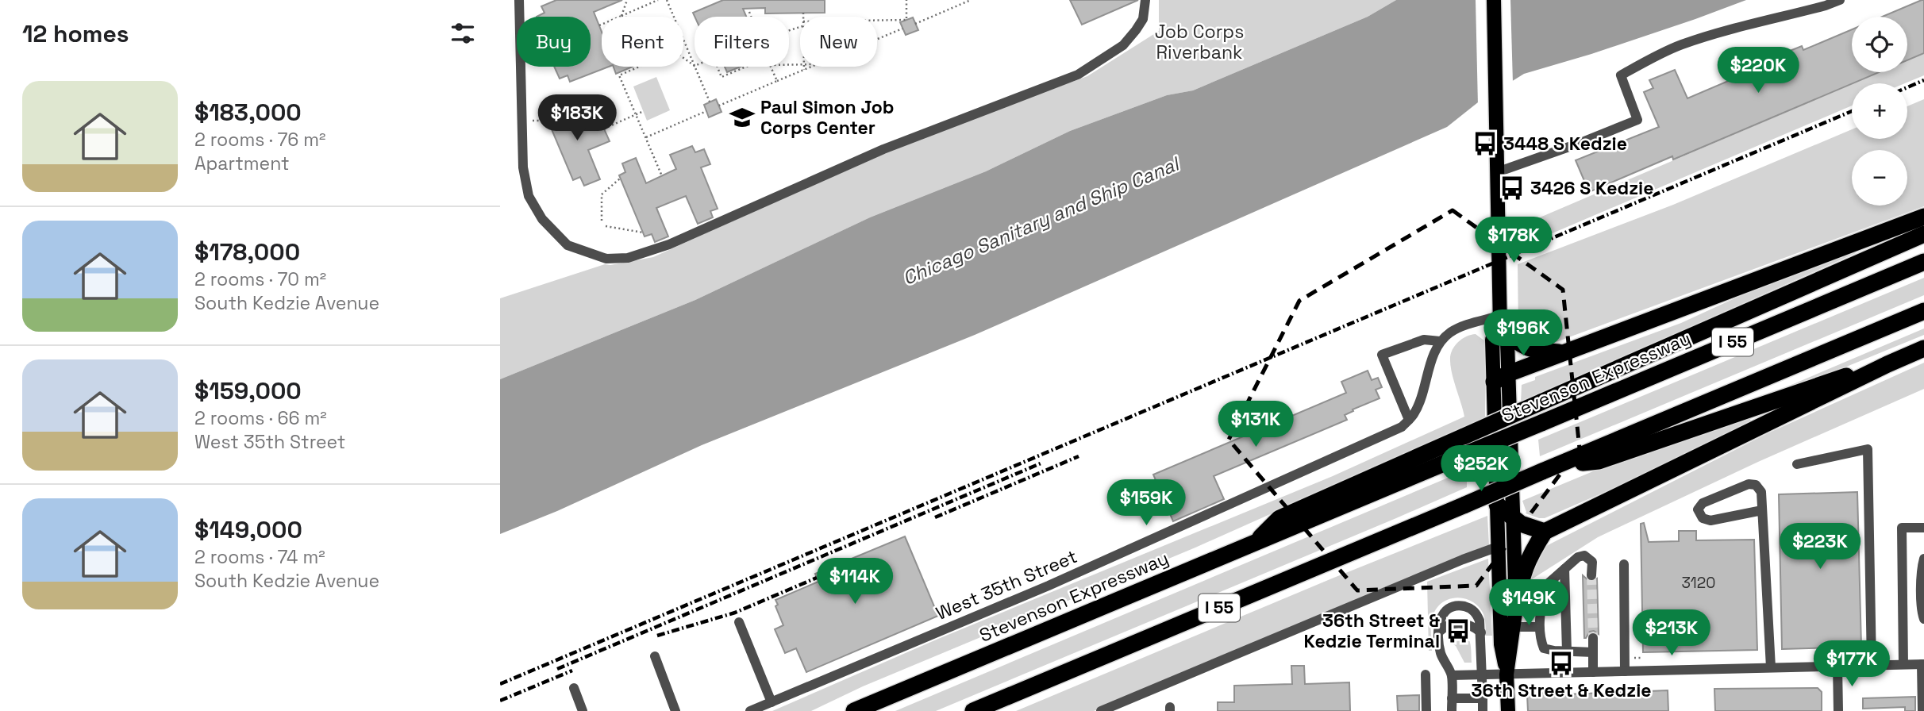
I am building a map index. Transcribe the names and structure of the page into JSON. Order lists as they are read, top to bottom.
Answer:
{
  "streets": {
    "highway": ["I 55", "Stevenson Expressway"],
    "street": ["West 35th Street"]
  },
  "water": ["Chicago Sanitary and Ship Canal"],
  "parks": ["Job Corps Riverbank"],
  "places": {
    "school or university": ["Paul Simon Job Corps Center"],
    "bus stop": [
      "3448 S Kedzie",
      "3426 S Kedzie",
      "36th Street & Kedzie Terminal",
      "36th Street & Kedzie"
    ]
  },
  "house_numbers": ["3120"],
  "page": {
    "heading": "12 homes",
    "map_buttons": ["+", "−"],
    "chip": [
      "Buy",
      "Rent",
      "Filters",
      "New"
    ],
    "price": [
      "$220K",
      "$183K",
      "$178K",
      "$196K",
      "$131K",
      "$252K",
      "$159K",
      "$223K",
      "$114K",
      "$149K",
      "$213K",
      "$177K"
    ],
    "list": [
      {
        "name": "$183,000",
        "note": "2 rooms · 76 m² · Apartment"
      },
      {
        "name": "$178,000",
        "note": "2 rooms · 70 m² · South Kedzie Avenue"
      },
      {
        "name": "$159,000",
        "note": "2 rooms · 66 m² · West 35th Street"
      },
      {
        "name": "$149,000",
        "note": "2 rooms · 74 m² · South Kedzie Avenue"
      }
    ]
  }
}
